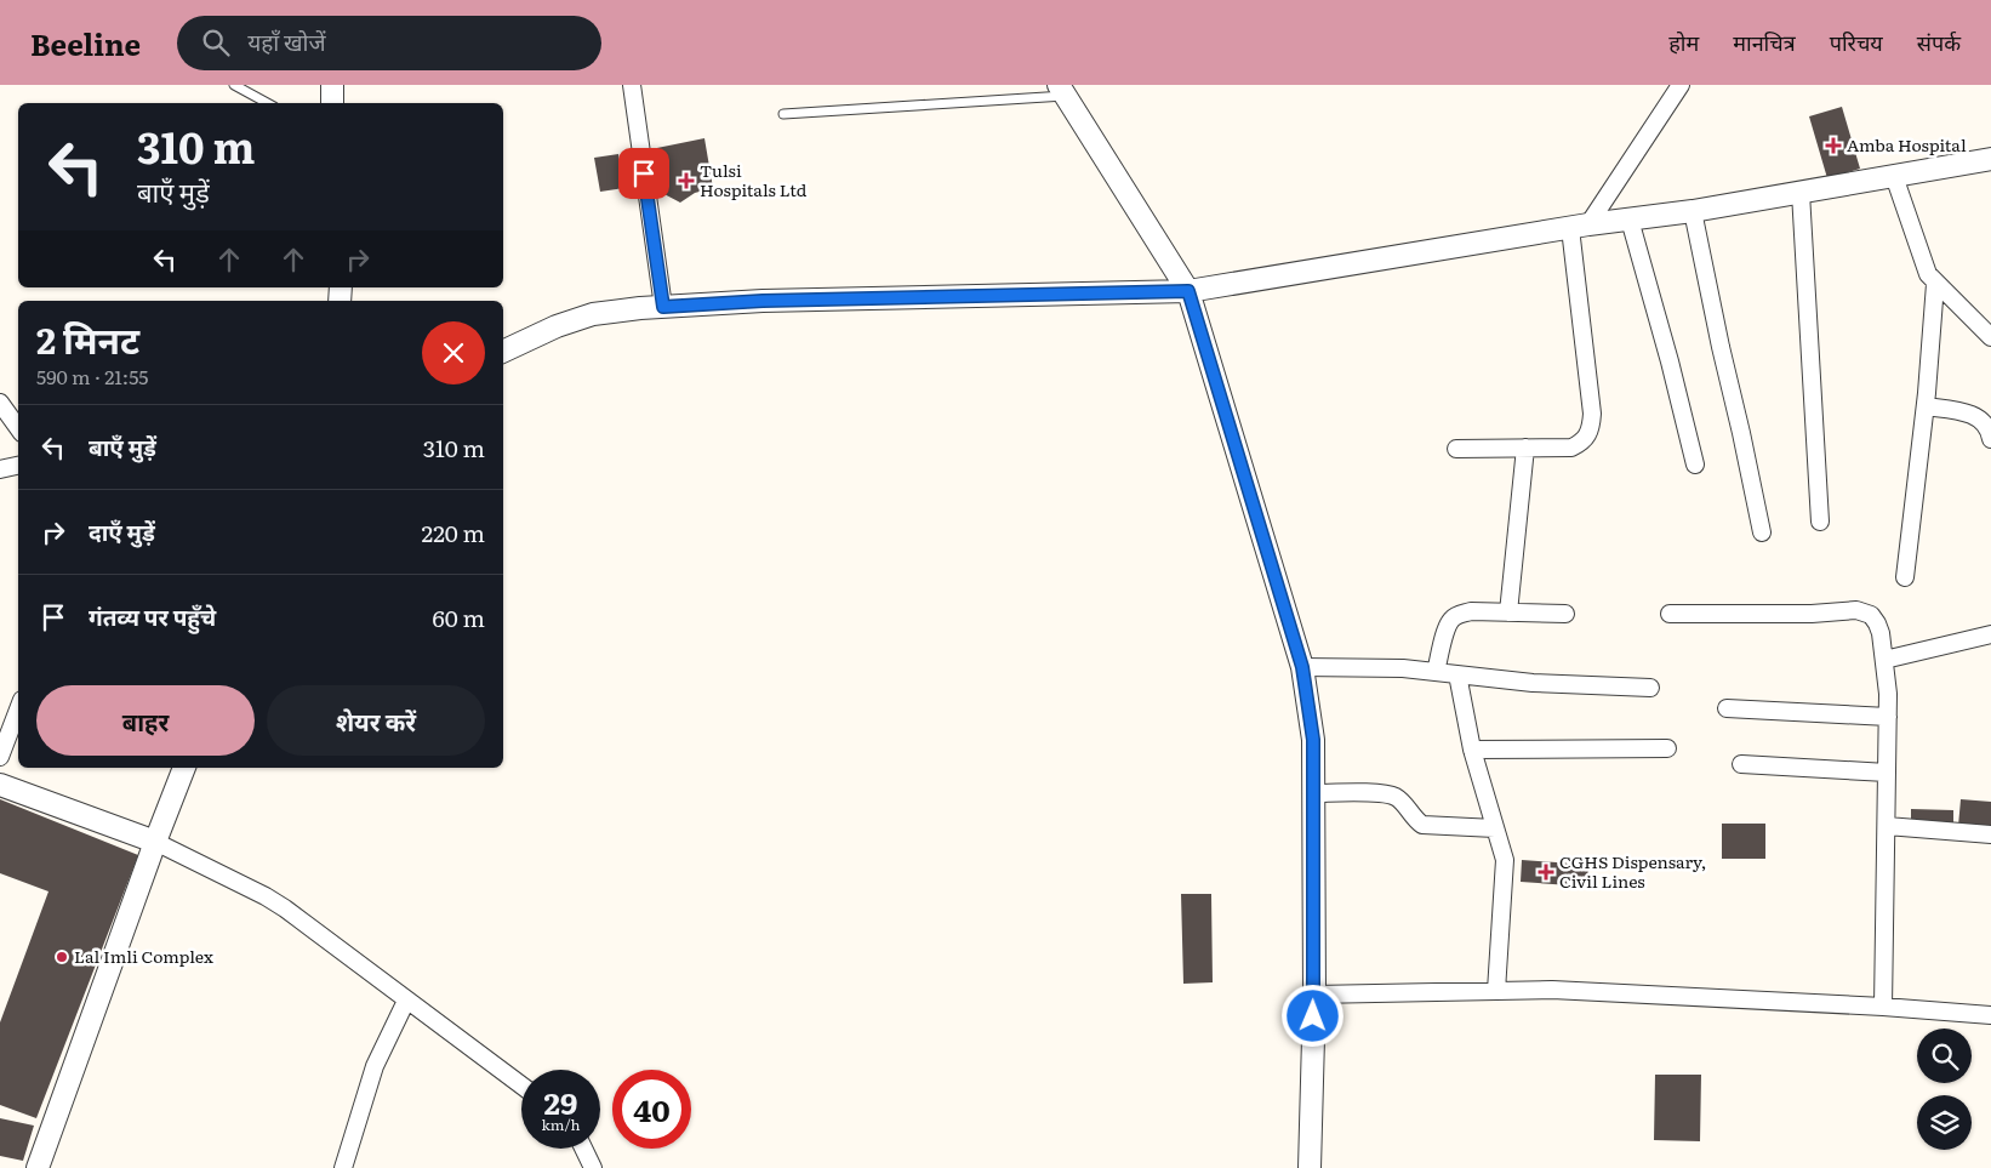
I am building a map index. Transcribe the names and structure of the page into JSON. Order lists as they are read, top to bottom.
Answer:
{
  "places": {
    "health": ["Amba Hospital", "Tulsi Hospitals Ltd", "CGHS Dispensary, Civil Lines"],
    "other": ["Lal Imli Complex"]
  },
  "page": {
    "header": "Beeline",
    "search": "यहाँ खोजें",
    "nav": [
      "होम",
      "मानचित्र",
      "परिचय",
      "संपर्क"
    ],
    "turn": ["310 m", "बाएँ मुड़ें"],
    "heading": ["2 मिनट", "590 m · 21:55"],
    "list": [
      {
        "name": "बाएँ मुड़ें",
        "value": "310 m"
      },
      {
        "name": "दाएँ मुड़ें",
        "value": "220 m"
      },
      {
        "name": "गंतव्य पर पहुँचे",
        "value": "60 m"
      }
    ],
    "buttons": ["बाहर", "शेयर करें"],
    "speed": "29 km/h",
    "limit": "40"
  }
}
